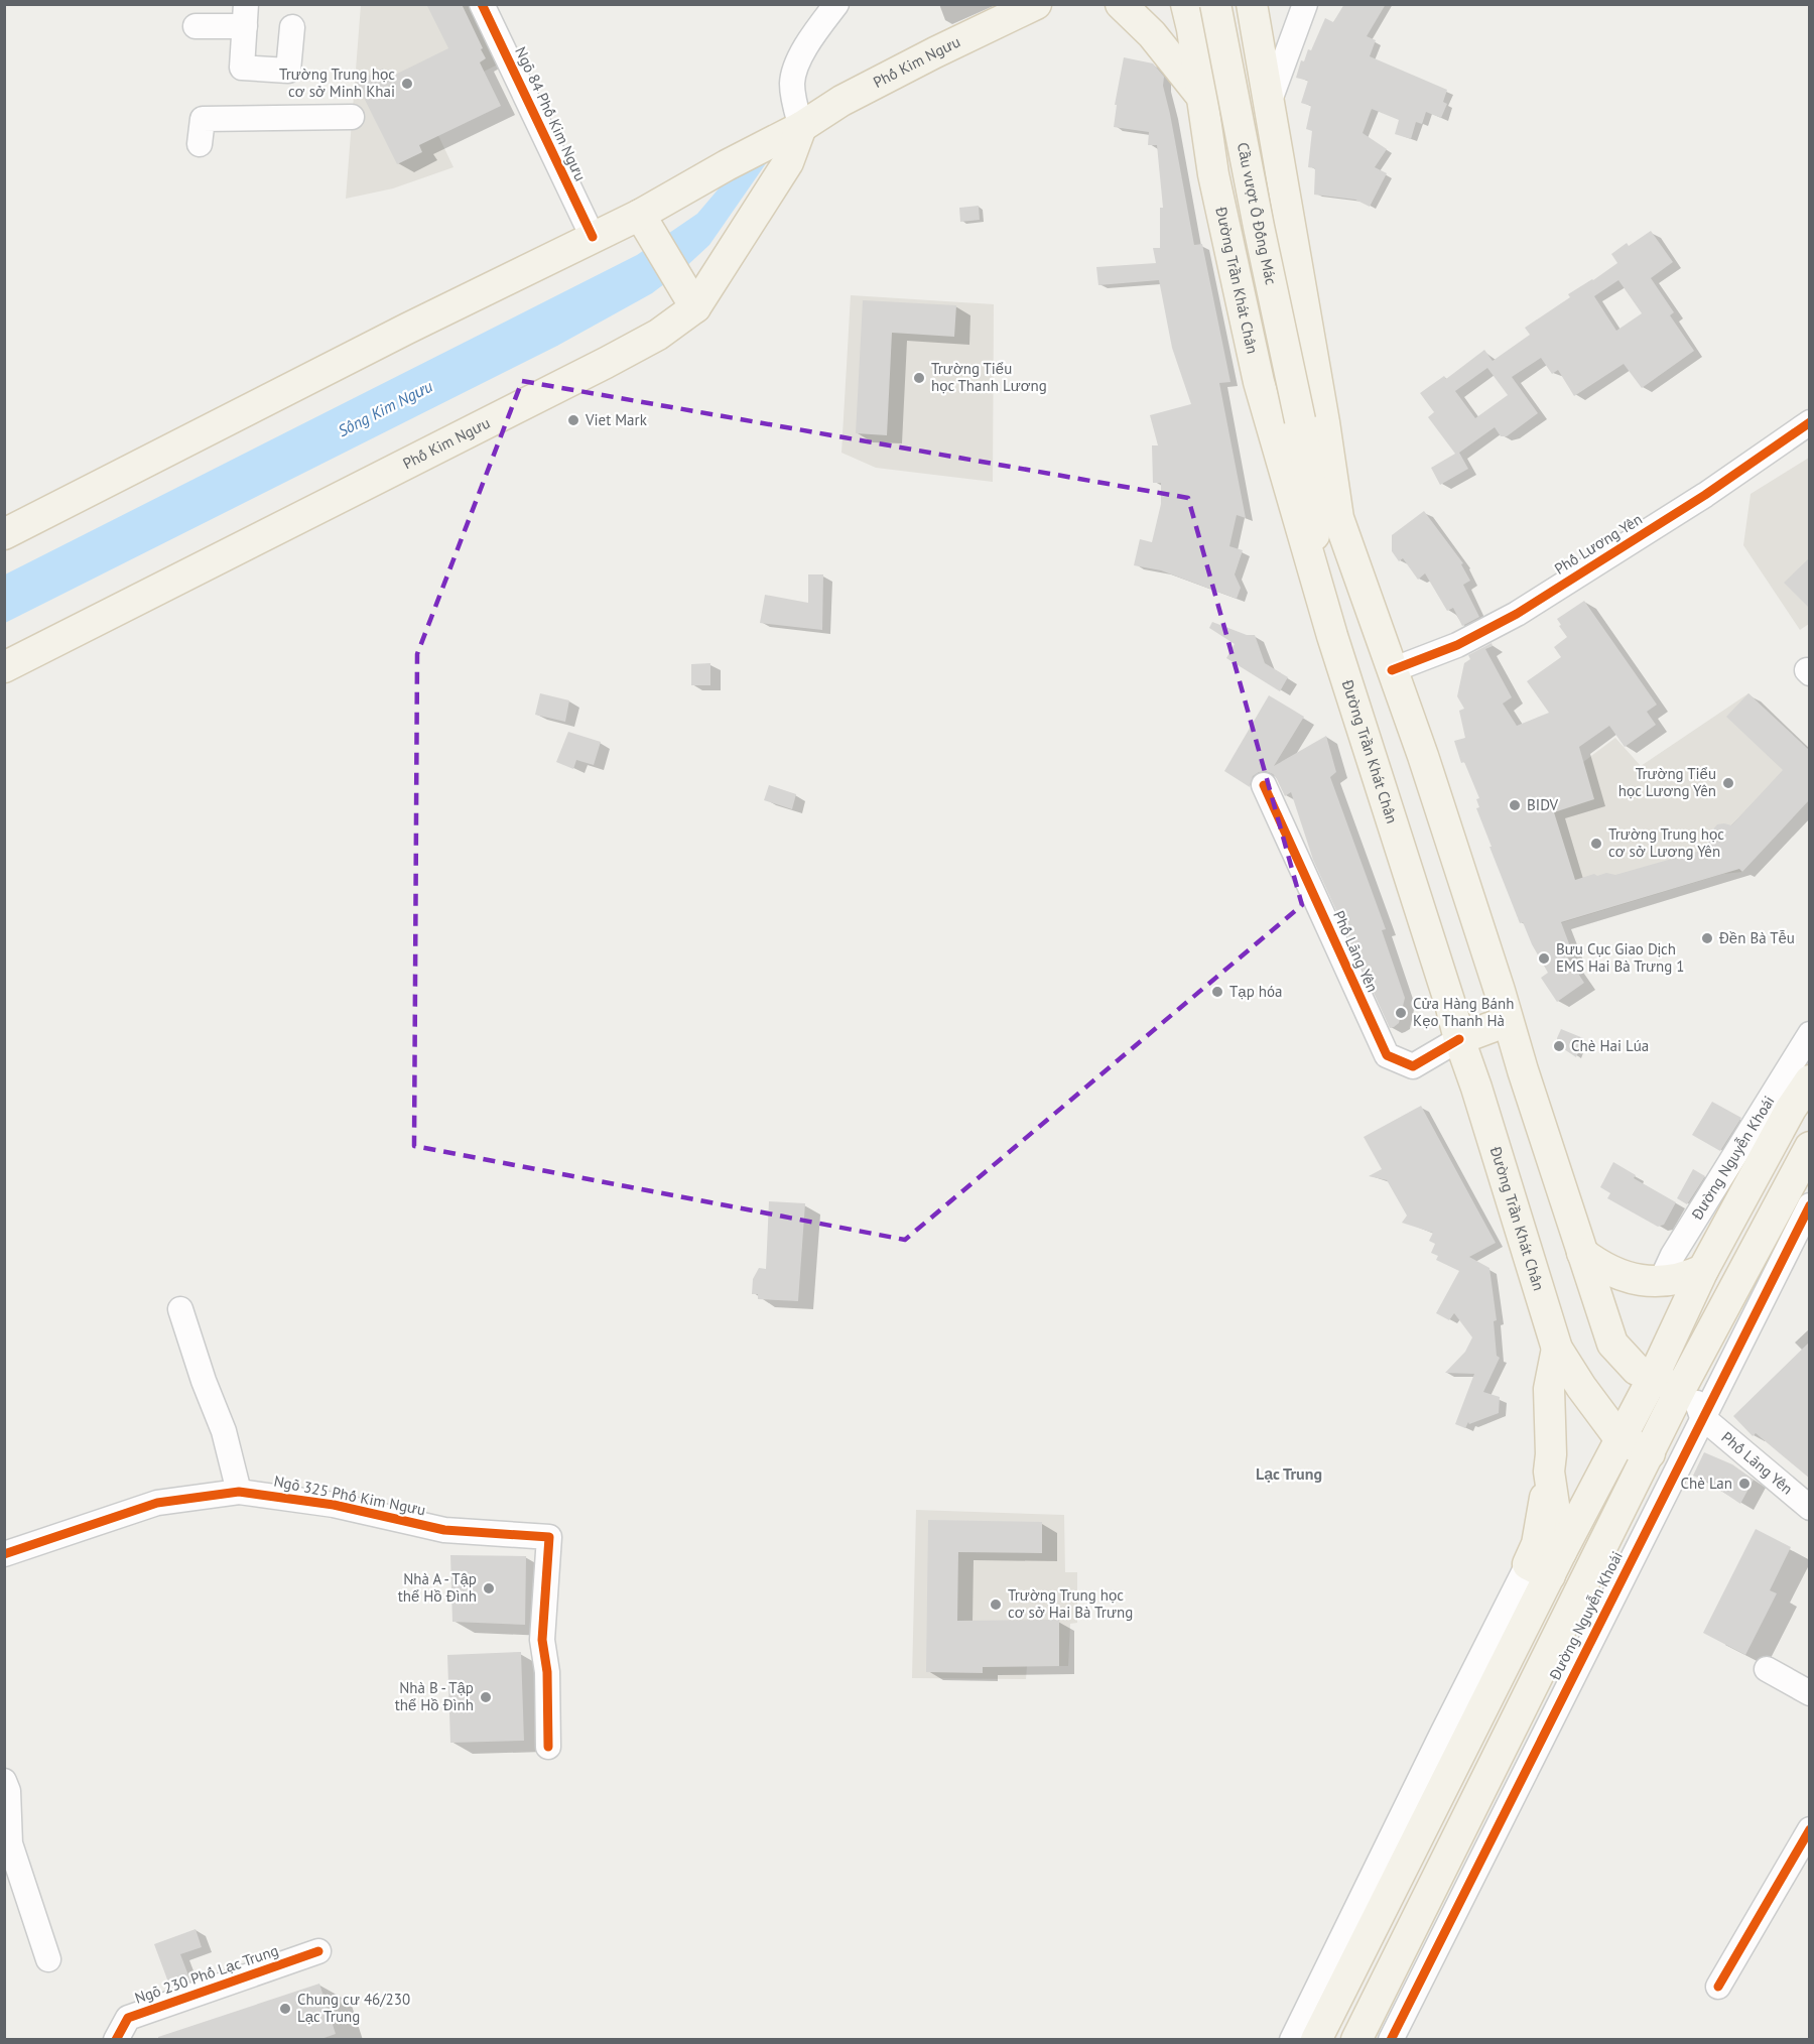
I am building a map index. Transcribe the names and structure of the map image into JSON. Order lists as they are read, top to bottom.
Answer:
{
  "streets": {
    "main road": [
      "Phố Kim Ngưu",
      "Cầu vượt Ô Đống Mác",
      "Đường Trần Khát Chân",
      "Đường Nguyễn Khoái"
    ],
    "street": [
      "Ngõ 84 Phố Kim Ngưu",
      "Phố Lương Yên",
      "Phố Lãng Yên",
      "Ngõ 325 Phố Kim Ngưu",
      "Ngõ 230 Phố Lạc Trung"
    ]
  },
  "crossings": [
    ["Phố Kim Ngưu", "Ngõ 84 Phố Kim Ngưu"],
    ["Cầu vượt Ô Đống Mác", "Đường Trần Khát Chân"],
    ["Đường Trần Khát Chân", "Phố Lãng Yên"],
    ["Đường Trần Khát Chân", "Đường Nguyễn Khoái"],
    ["Phố Lãng Yên", "Đường Nguyễn Khoái"]
  ],
  "districts": ["Lạc Trung"],
  "water": ["Sông Kim Ngưu"],
  "places": [
    "Trường Trung học cơ sở Minh Khai",
    "Trường Tiểu học Thanh Lương",
    "Viet Mark",
    "Trường Tiểu học Lương Yên",
    "BIDV",
    "Trường Trung học cơ sở Lương Yên",
    "Đền Bà Tễu",
    "Bưu Cục Giao Dịch EMS Hai Bà Trưng 1",
    "Tạp hóa",
    "Cửa Hàng Bánh Kẹo Thanh Hà",
    "Chè Hai Lúa",
    "Chè Lan",
    "Nhà A - Tập thể Hồ Đình",
    "Trường Trung học cơ sở Hai Bà Trưng",
    "Nhà B - Tập thể Hồ Đình",
    "Chung cư 46/230 Lạc Trung"
  ]
}
